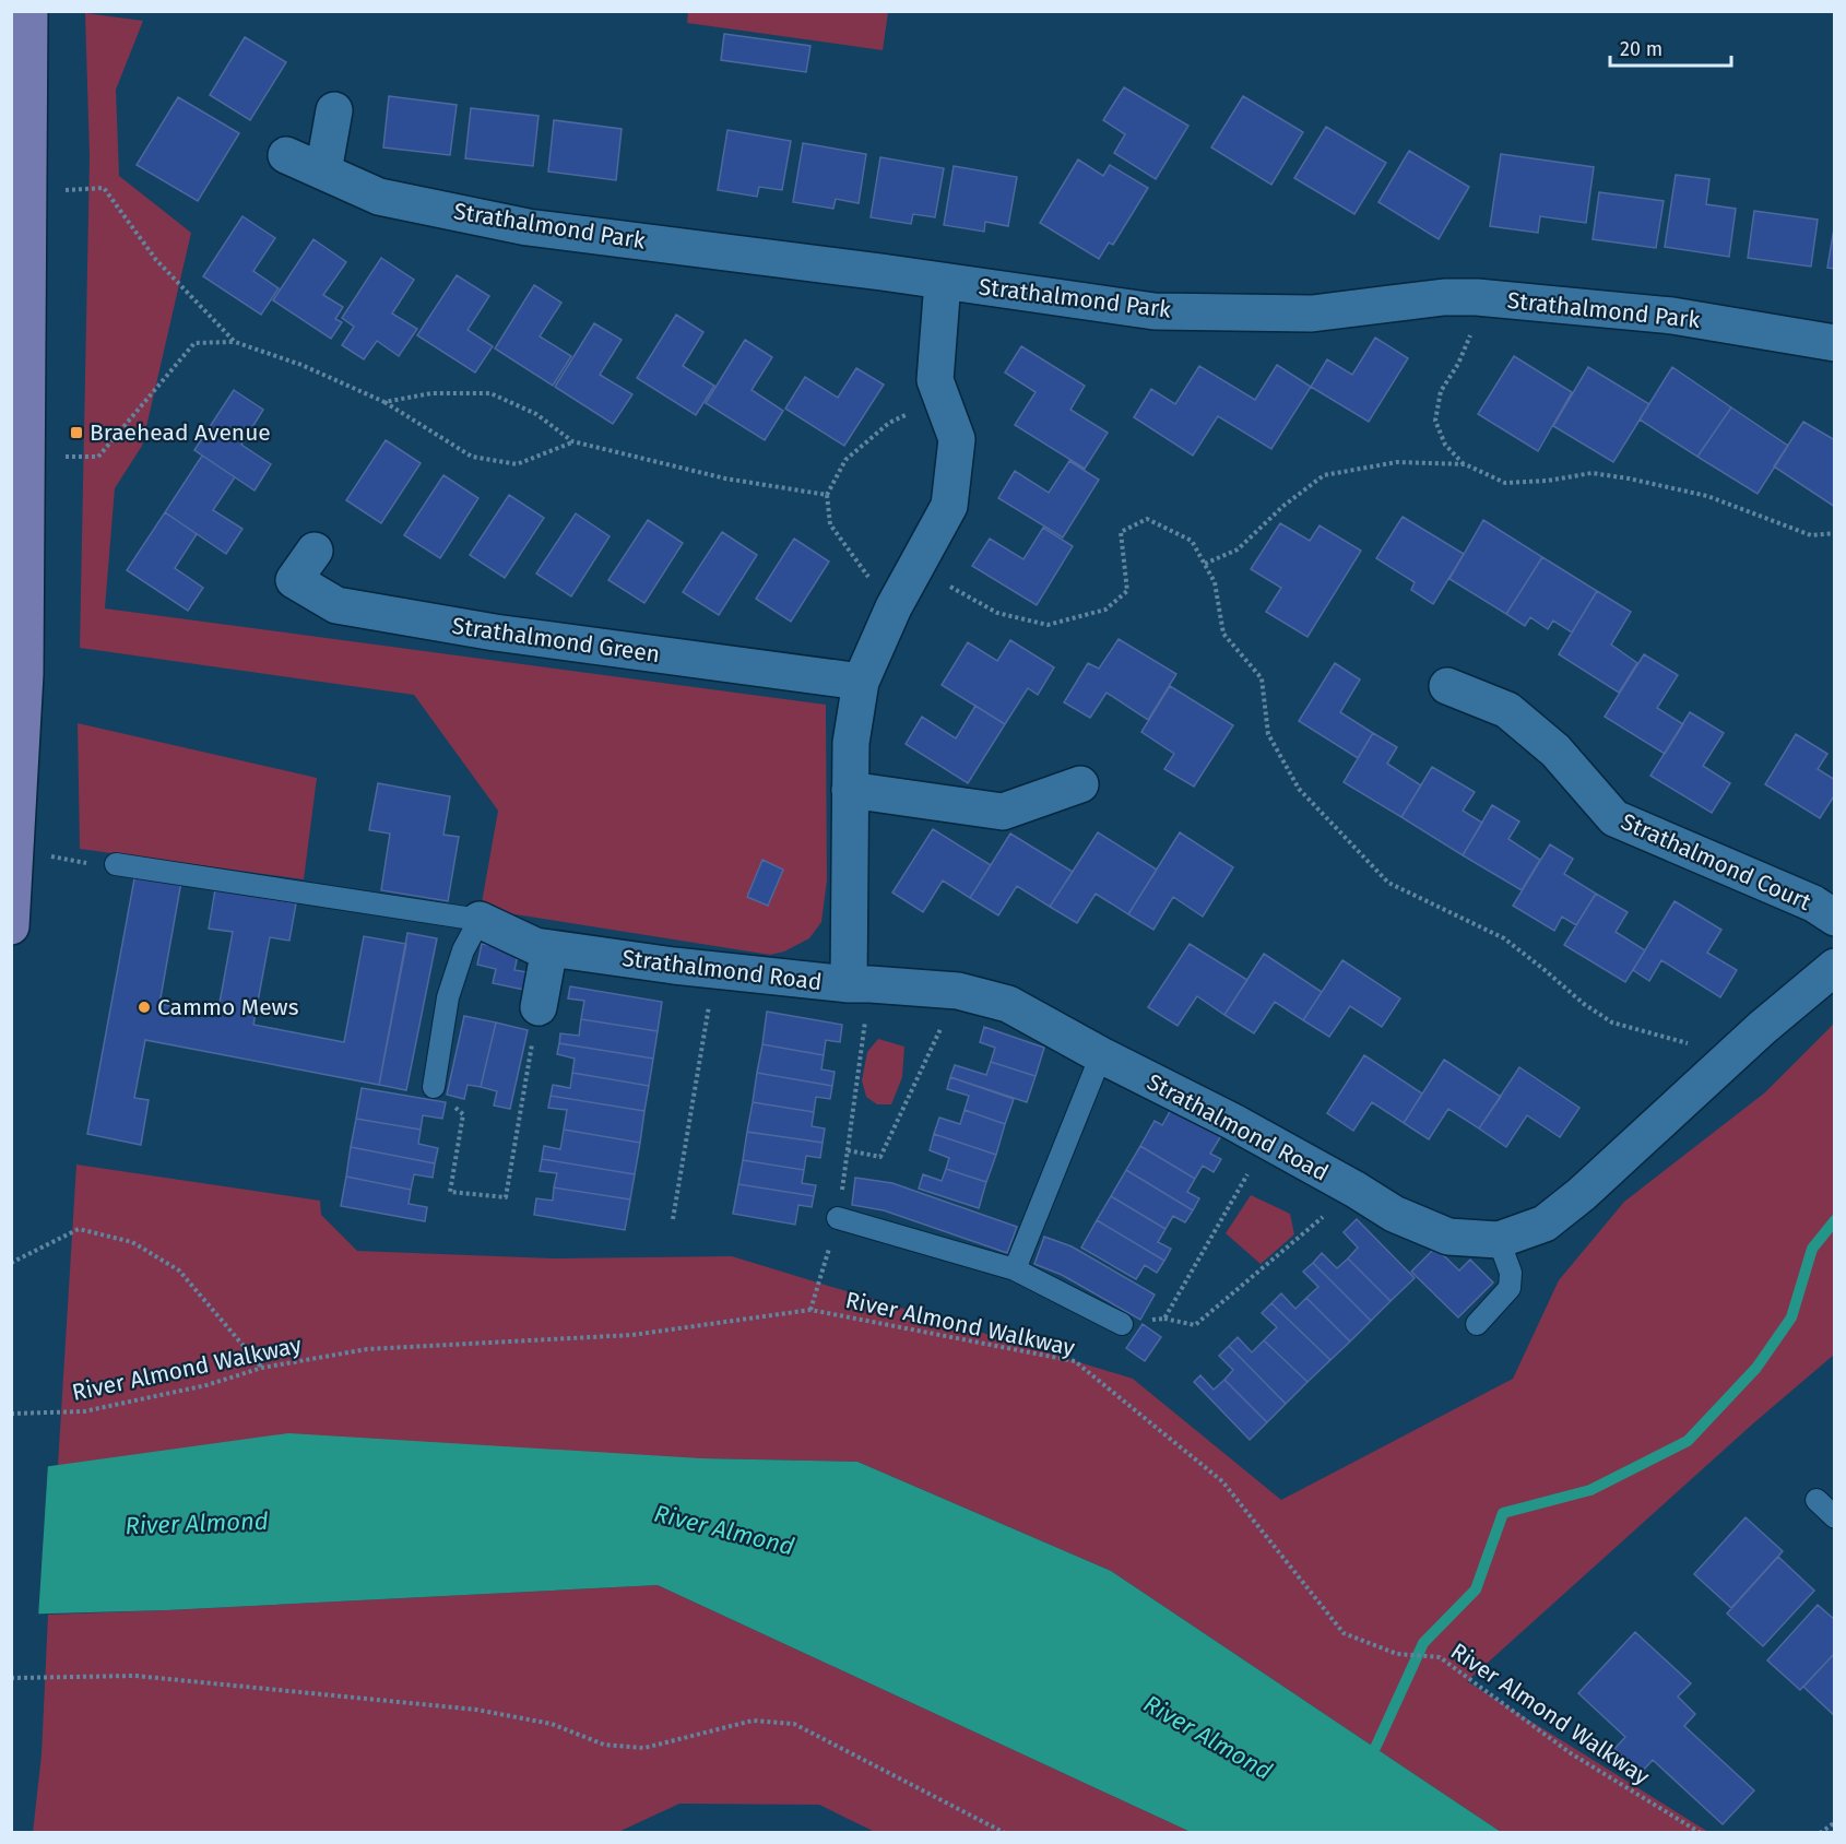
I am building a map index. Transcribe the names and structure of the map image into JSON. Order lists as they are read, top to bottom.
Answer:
{
  "streets": {
    "street": [
      "Strathalmond Park",
      "Strathalmond Green",
      "Strathalmond Court",
      "Strathalmond Road"
    ],
    "path": ["River Almond Walkway"]
  },
  "water": ["River Almond"],
  "places": {
    "transit": ["Braehead Avenue"],
    "other": ["Cammo Mews"]
  },
  "scale_bar": "20 m"
}
